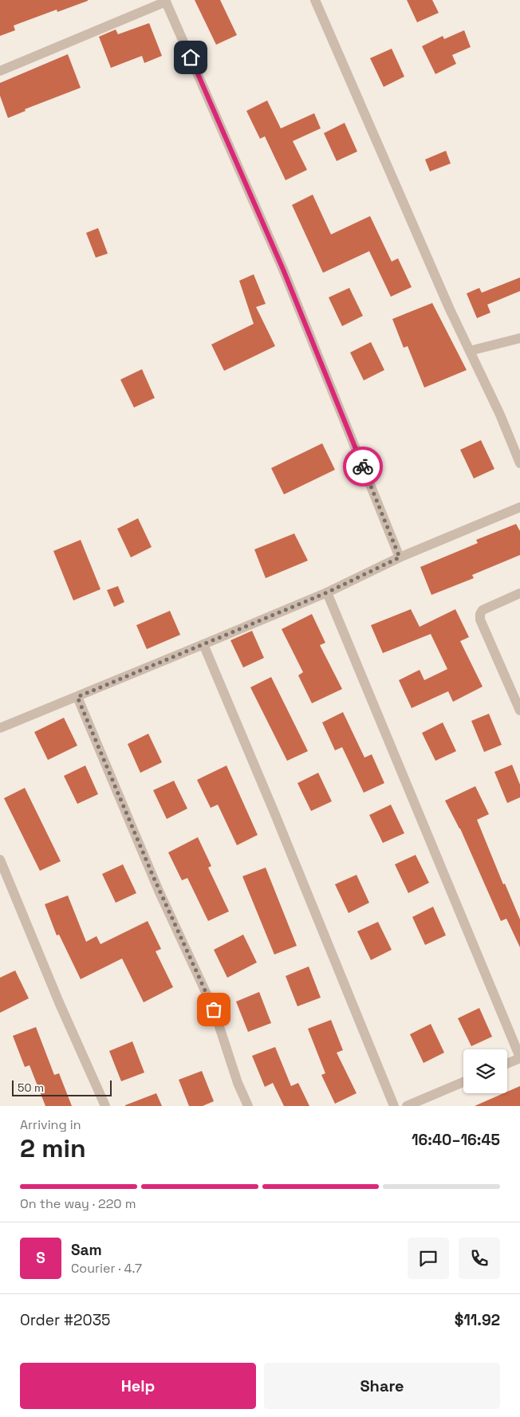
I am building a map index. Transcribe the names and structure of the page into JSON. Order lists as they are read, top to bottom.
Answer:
{
  "scale_bar": "50 m",
  "page": {
    "scale": "50 m",
    "heading": ["2 min", "Arriving in", "16:40–16:45"],
    "panel": [
      "Sam",
      "Courier · 4.7",
      "Order #2035",
      "$11.92"
    ],
    "bar": "On the way · 220 m",
    "round": "S",
    "buttons": ["Help", "Share"]
  }
}
